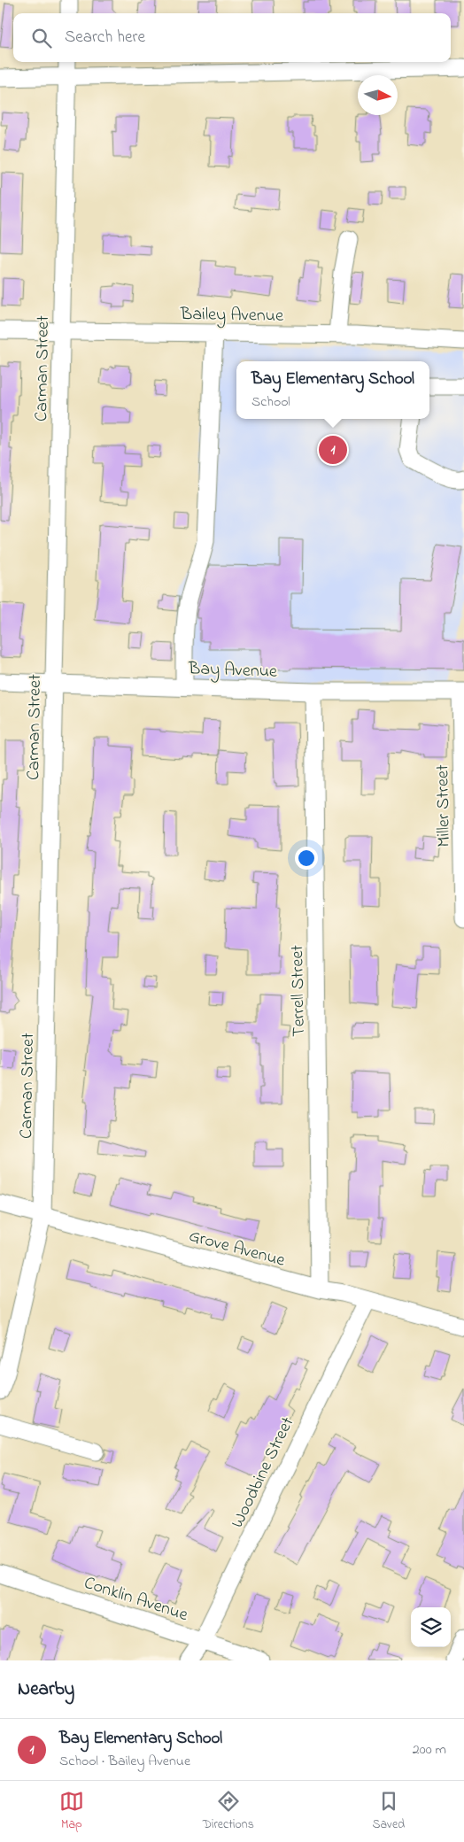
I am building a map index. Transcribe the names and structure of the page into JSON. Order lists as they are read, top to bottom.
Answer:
{
  "streets": {
    "street": [
      "Bailey Avenue",
      "Carman Street",
      "Bay Avenue",
      "Miller Street",
      "Terrell Street",
      "Grove Avenue",
      "Woodbine Street",
      "Conklin Avenue"
    ]
  },
  "crossings": [
    ["Bailey Avenue", "Carman Street"],
    ["Carman Street", "Bay Avenue"],
    ["Carman Street", "Grove Avenue"],
    ["Bay Avenue", "Miller Street"],
    ["Bay Avenue", "Terrell Street"],
    ["Terrell Street", "Grove Avenue"],
    ["Grove Avenue", "Woodbine Street"],
    ["Woodbine Street", "Conklin Avenue"]
  ],
  "north": "right",
  "page": {
    "search": "Search here",
    "popup": ["Bay Elementary School", "School"],
    "pins": "1",
    "heading": "Nearby",
    "list": [
      {
        "mark": "1",
        "name": "Bay Elementary School",
        "note": "School · Bailey Avenue",
        "value": "200 m"
      }
    ],
    "nav": ["Map", "Directions", "Saved"]
  }
}
